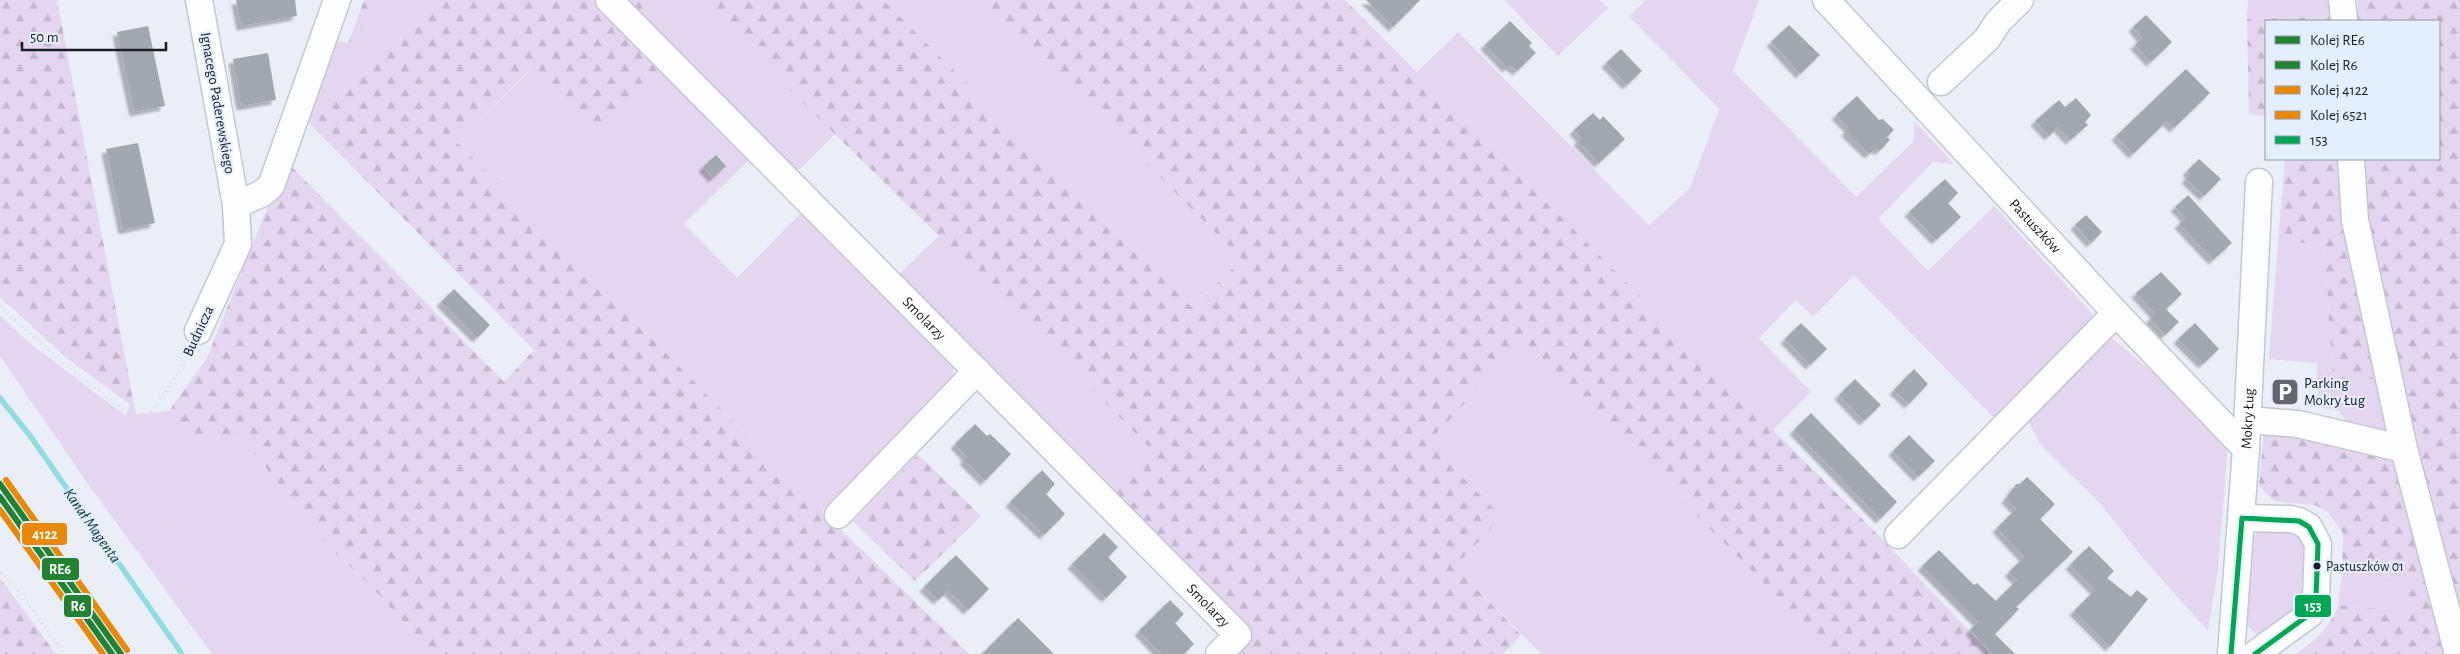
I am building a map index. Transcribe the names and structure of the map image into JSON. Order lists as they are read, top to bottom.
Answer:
{
  "streets": {
    "street": [
      "Ignacego Paderewskiego",
      "Pastuszków",
      "Smolarzy",
      "Budnicza",
      "Mokry Ług"
    ]
  },
  "crossings": [
    ["Ignacego Paderewskiego", "Budnicza"],
    ["Pastuszków", "Mokry Ług"]
  ],
  "water": ["Kanał Magenta"],
  "places": {
    "parking": ["Parking Mokry Ług"],
    "other": ["Pastuszków 01"]
  },
  "lines": [
    "rail line 4122",
    "rail line RE6",
    "rail line R6",
    "rail line 6521",
    "transit line 153"
  ],
  "legend": [
    "Kolej RE6",
    "Kolej R6",
    "Kolej 4122",
    "Kolej 6521",
    "153"
  ],
  "scale_bar": "50 m"
}
